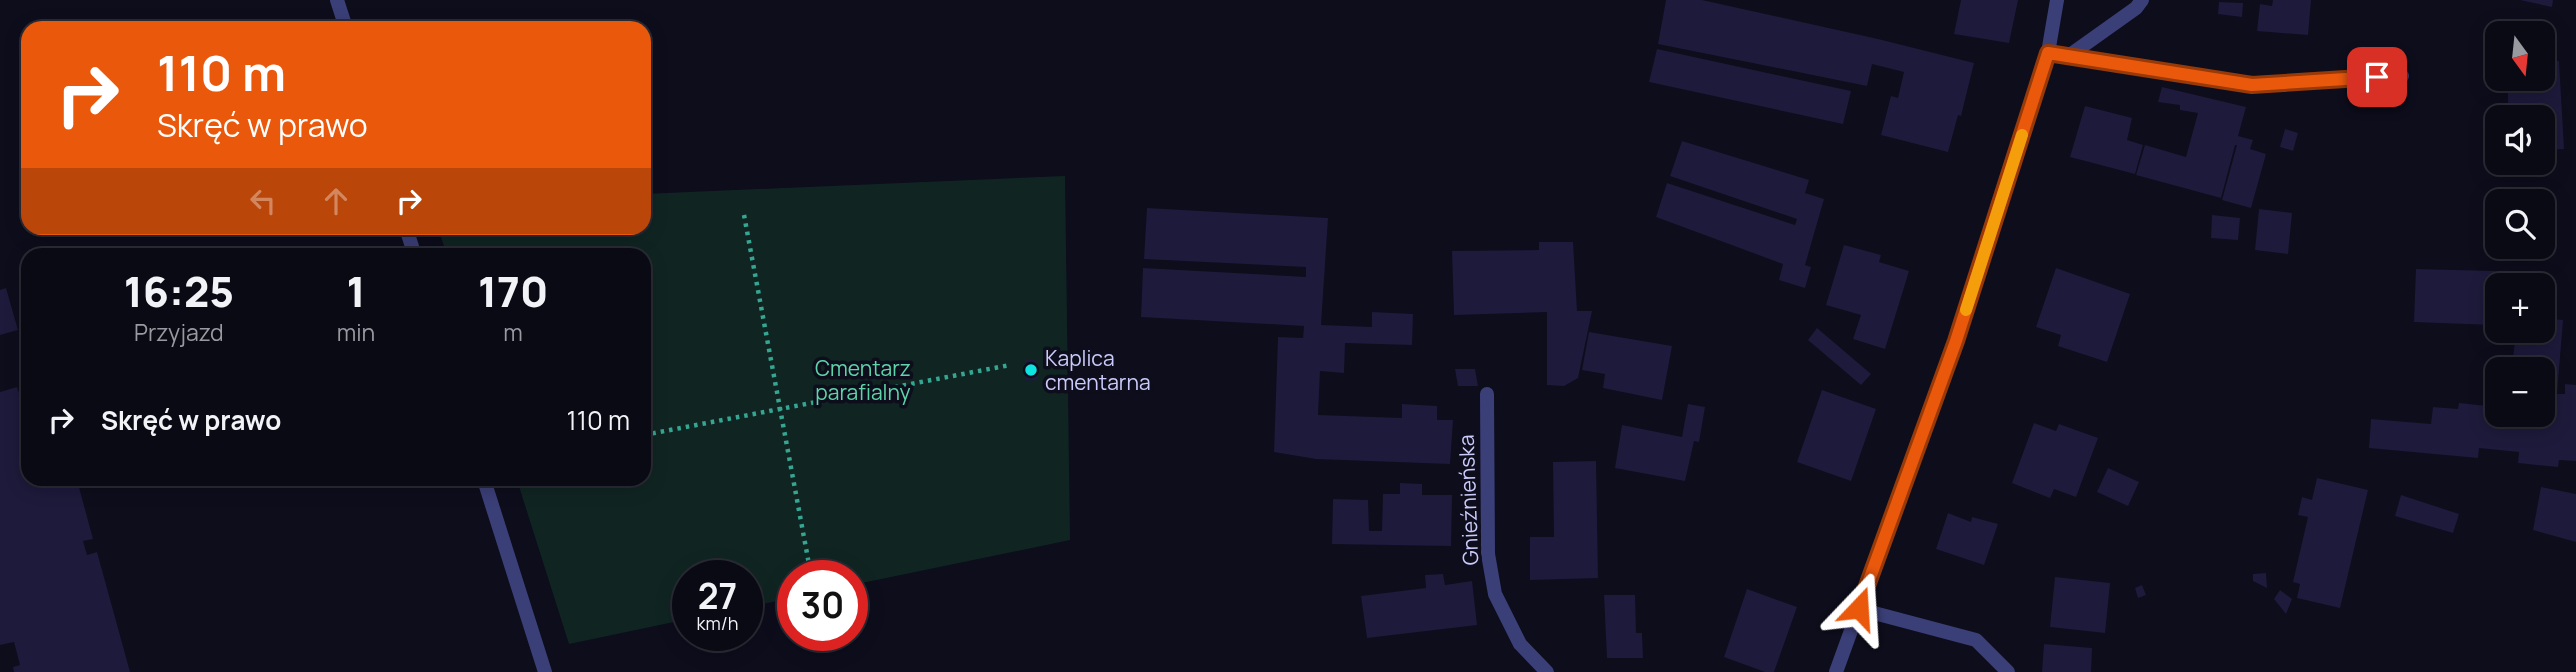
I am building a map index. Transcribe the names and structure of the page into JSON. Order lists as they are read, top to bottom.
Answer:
{
  "streets": {
    "street": ["Gnieźnieńska"]
  },
  "parks": ["Cmentarz parafialny"],
  "places": ["Kaplica cmentarna"],
  "north": "bottom",
  "page": {
    "map_buttons": ["+", "−"],
    "turn": ["110 m", "Skręć w prawo"],
    "eta": [
      "16:25",
      "Przyjazd",
      "1",
      "min",
      "170",
      "m"
    ],
    "list": [
      {
        "name": "Skręć w prawo",
        "value": "110 m"
      }
    ],
    "speed": "27 km/h",
    "limit": "30"
  }
}
